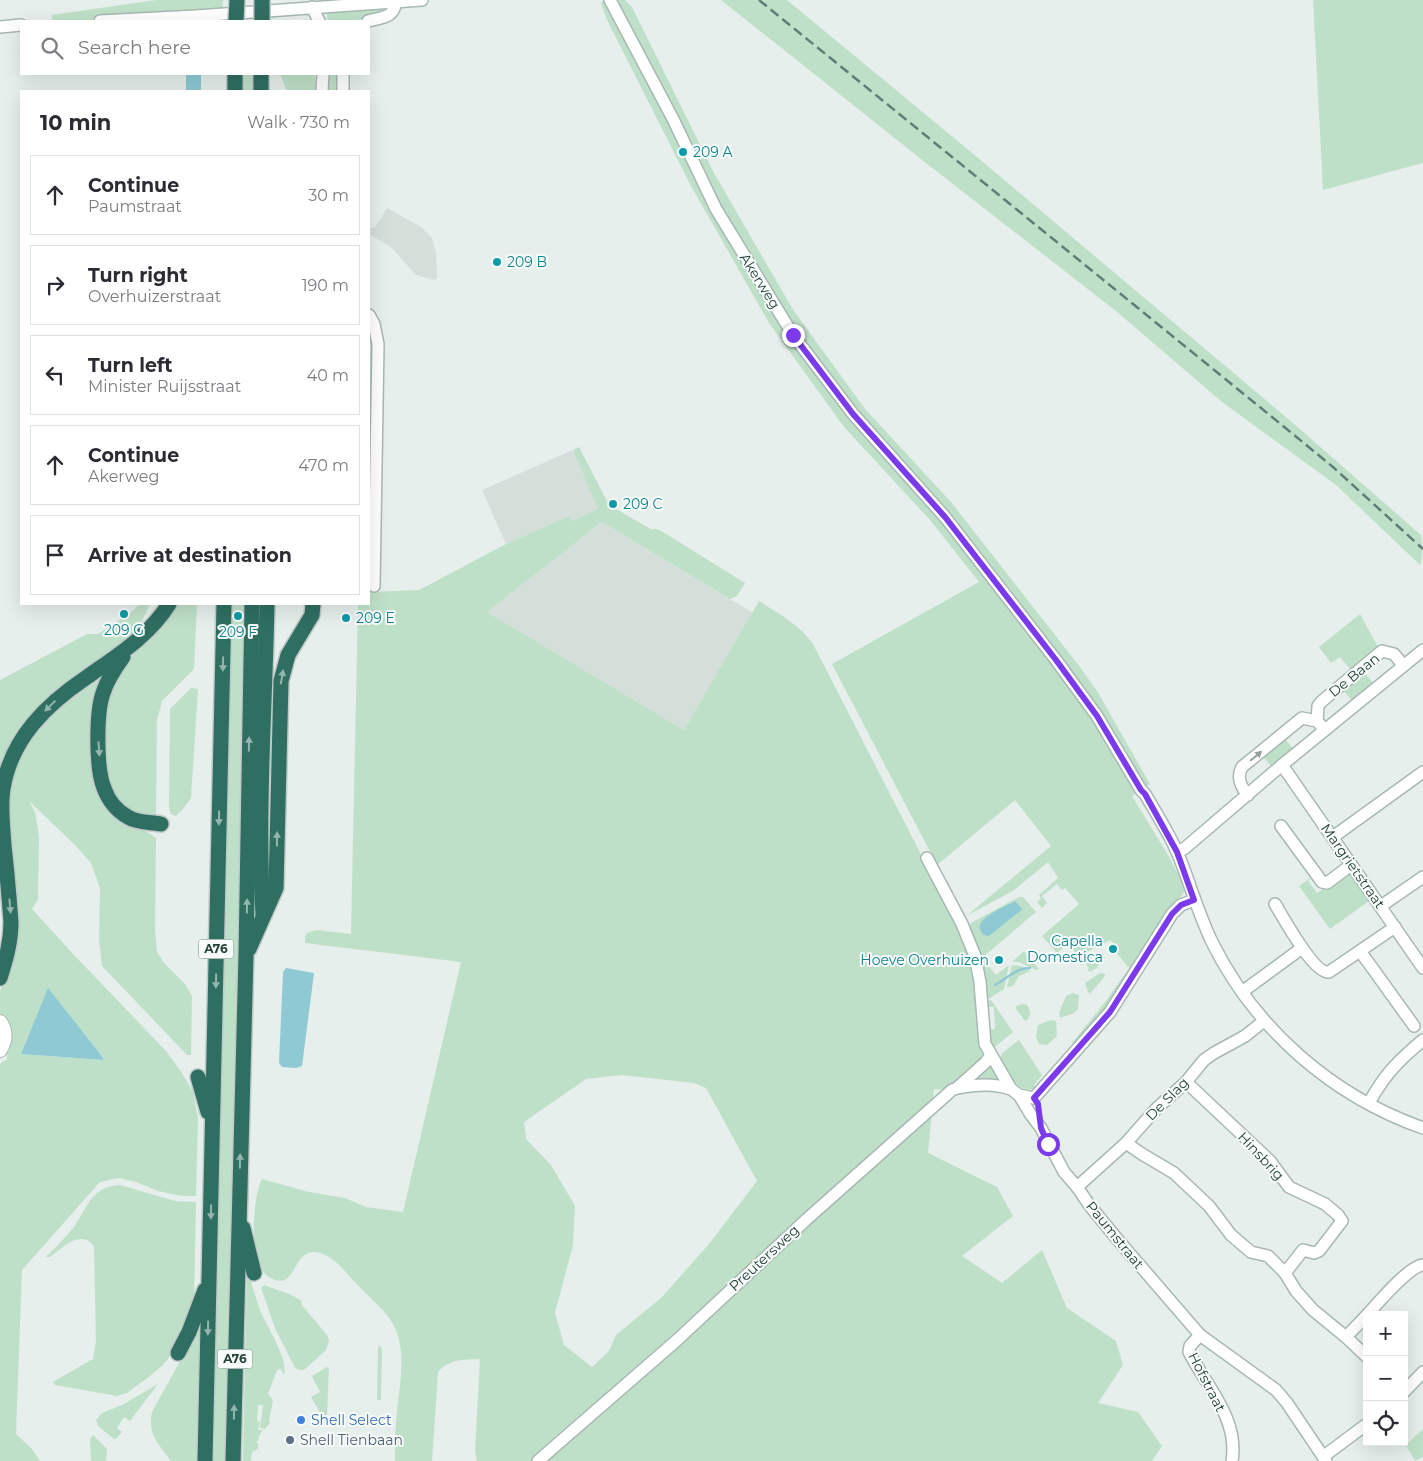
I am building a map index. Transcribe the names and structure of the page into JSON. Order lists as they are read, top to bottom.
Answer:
{
  "streets": {
    "highway": ["A76"],
    "street": [
      "Akerweg",
      "De Baan",
      "Margrietstraat",
      "De Slag",
      "Hinsbrig",
      "Paumstraat",
      "Preutersweg",
      "Hofstraat"
    ]
  },
  "crossings": [
    ["Akerweg", "De Baan"],
    ["Akerweg", "De Slag"],
    ["De Baan", "Margrietstraat"],
    ["De Slag", "Hinsbrig"],
    ["De Slag", "Paumstraat"],
    ["Paumstraat", "Preutersweg"],
    ["Paumstraat", "Hofstraat"]
  ],
  "places": [
    "209 A",
    "209 B",
    "209 C",
    "209 G",
    "209 F",
    "209 E",
    "Capella Domestica",
    "Hoeve Overhuizen",
    "Shell Select",
    "Shell Tienbaan"
  ],
  "page": {
    "search": "Search here",
    "heading": ["10 min", "Walk · 730 m"],
    "list": [
      ["Continue", "Paumstraat", "30 m"],
      ["Turn right", "Overhuizerstraat", "190 m"],
      ["Turn left", "Minister Ruijsstraat", "40 m"],
      ["Continue", "Akerweg", "470 m"],
      "Arrive at destination"
    ],
    "map_buttons": ["+", "−"]
  }
}
